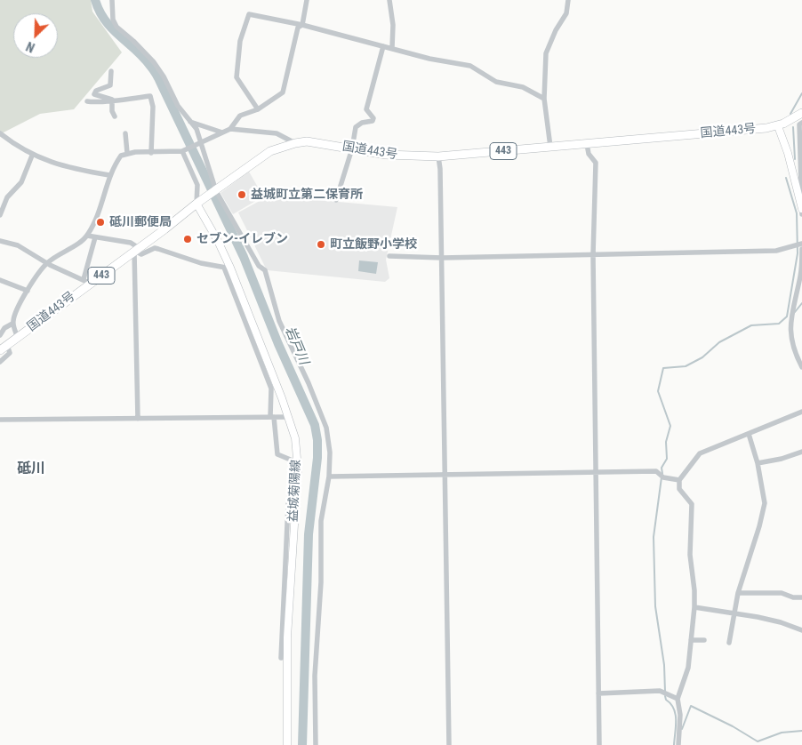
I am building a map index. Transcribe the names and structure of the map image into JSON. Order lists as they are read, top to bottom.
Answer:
{
  "streets": {
    "highway": ["国道443号", "443"],
    "main road": ["益城菊陽線"]
  },
  "crossings": [
    ["国道443号", "益城菊陽線"]
  ],
  "districts": ["砥川"],
  "water": ["岩戸川"],
  "places": [
    "益城町立第二保育所",
    "砥川郵便局",
    "セブン-イレブン",
    "町立飯野小学校"
  ],
  "north": "bottom left"
}
